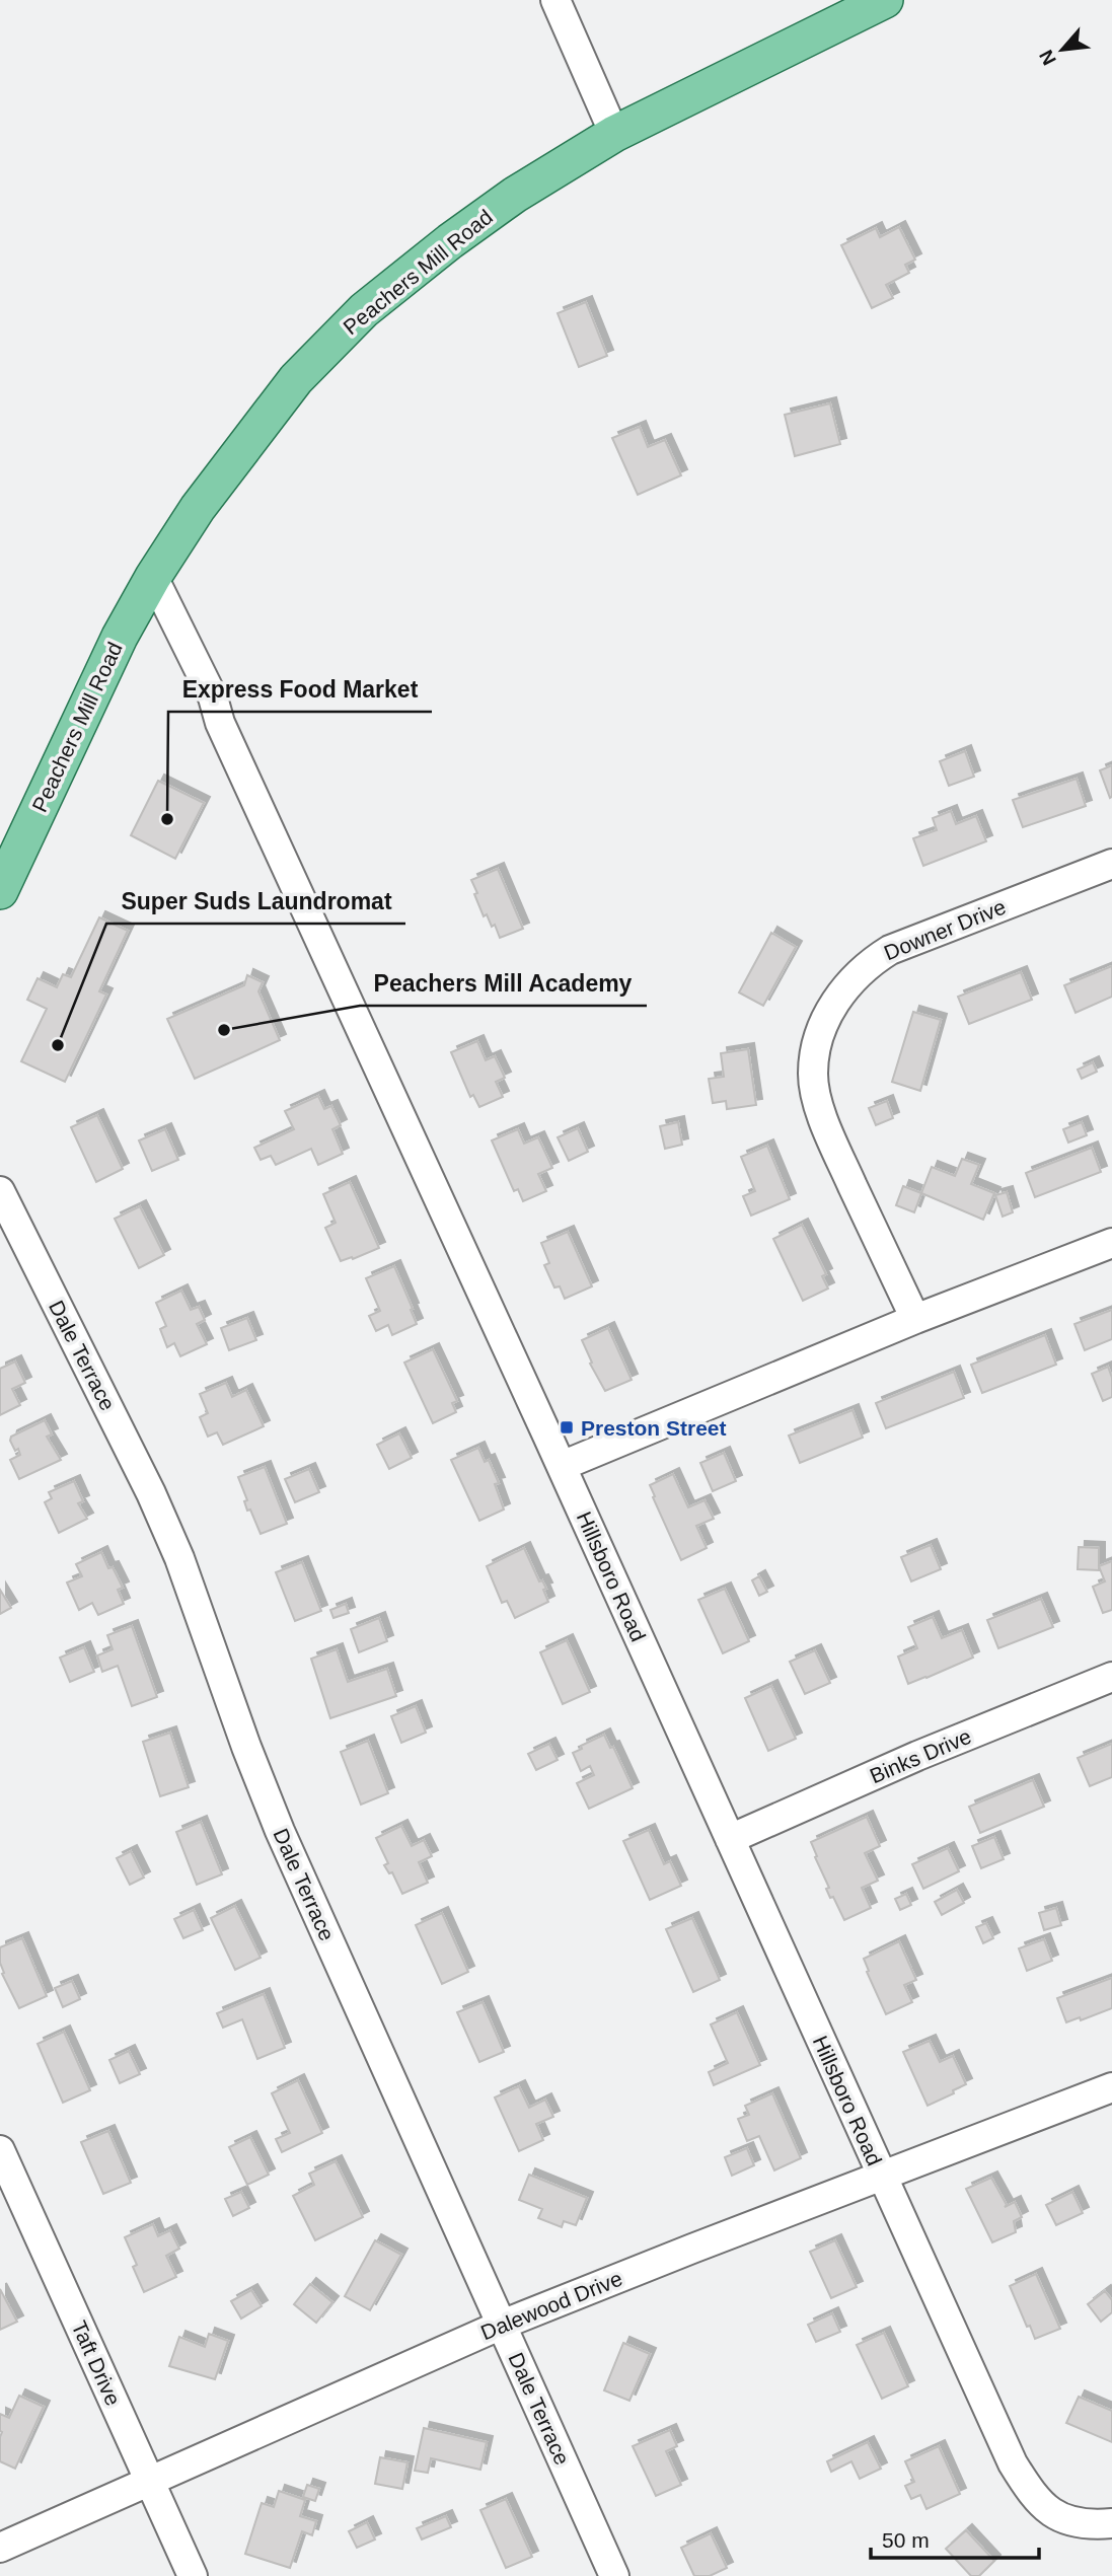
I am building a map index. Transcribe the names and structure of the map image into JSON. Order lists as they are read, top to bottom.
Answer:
{
  "streets": {
    "main road": ["Peachers Mill Road"],
    "street": [
      "Downer Drive",
      "Dale Terrace",
      "Hillsboro Road",
      "Binks Drive",
      "Dalewood Drive",
      "Taft Drive"
    ]
  },
  "crossings": [
    ["Peachers Mill Road", "Hillsboro Road"],
    ["Dale Terrace", "Dalewood Drive"],
    ["Hillsboro Road", "Binks Drive"],
    ["Hillsboro Road", "Dalewood Drive"],
    ["Dalewood Drive", "Taft Drive"]
  ],
  "places": {
    "other": ["Express Food Market", "Peachers Mill Academy", "Super Suds Laundromat"],
    "transit": ["Preston Street"]
  },
  "scale_bar": "50 m",
  "north": "bottom left"
}
